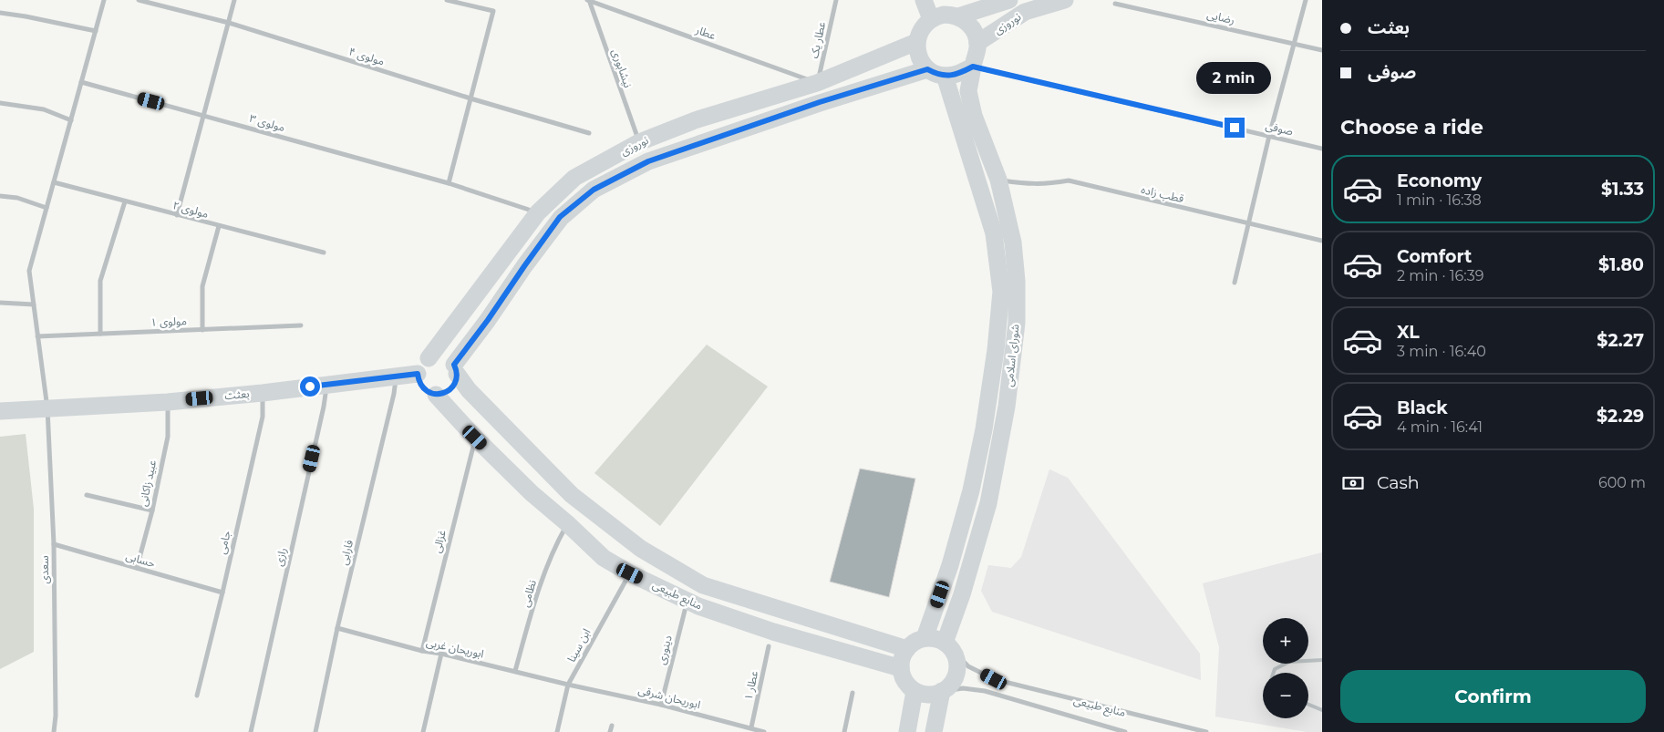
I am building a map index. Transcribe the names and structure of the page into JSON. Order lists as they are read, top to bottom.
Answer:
{
  "streets": {
    "street": [
      "رضایی",
      "نوروزی",
      "عطار",
      "عطار یک",
      "مولوی ۴",
      "نیشابوری",
      "مولوی ۳",
      "صوفی",
      "قطب زاده",
      "مولوی ۲",
      "مولوی ۱",
      "شورای اسلامی",
      "بعثت",
      "عبید زاکانی",
      "غزالی",
      "جامی",
      "فارابی",
      "رازی",
      "حسابی",
      "سعدی",
      "نظامی",
      "منابع طبیعی",
      "ابن سینا",
      "ابوریحان غربی",
      "دینوری",
      "عطار ۱",
      "ابوریحان شرقی"
    ]
  },
  "crossings": [
    ["نوروزی", "عطار"],
    ["نوروزی", "عطار یک"],
    ["نوروزی", "نیشابوری"],
    ["نوروزی", "مولوی ۳"],
    ["نوروزی", "صوفی"],
    ["نوروزی", "شورای اسلامی"],
    ["نوروزی", "بعثت"],
    ["نوروزی", "منابع طبیعی"],
    ["عطار", "عطار یک"],
    ["عطار", "نیشابوری"],
    ["مولوی ۳", "سعدی"],
    ["صوفی", "شورای اسلامی"],
    ["قطب زاده", "شورای اسلامی"],
    ["مولوی ۲", "سعدی"],
    ["مولوی ۱", "سعدی"],
    ["شورای اسلامی", "منابع طبیعی"],
    ["بعثت", "عبید زاکانی"],
    ["بعثت", "جامی"],
    ["بعثت", "فارابی"],
    ["بعثت", "رازی"],
    ["بعثت", "سعدی"],
    ["بعثت", "منابع طبیعی"],
    ["عبید زاکانی", "حسابی"],
    ["غزالی", "منابع طبیعی"],
    ["غزالی", "ابوریحان غربی"],
    ["جامی", "حسابی"],
    ["فارابی", "ابوریحان غربی"],
    ["حسابی", "سعدی"],
    ["نظامی", "منابع طبیعی"],
    ["نظامی", "ابوریحان غربی"],
    ["منابع طبیعی", "ابن سینا"],
    ["منابع طبیعی", "دینوری"],
    ["ابن سینا", "ابوریحان غربی"],
    ["ابن سینا", "ابوریحان شرقی"],
    ["ابوریحان غربی", "ابوریحان شرقی"],
    ["دینوری", "ابوریحان شرقی"],
    ["عطار ۱", "ابوریحان شرقی"]
  ],
  "page": {
    "banner": ["بعثت", "صوفی"],
    "bubble": "2 min",
    "heading": "Choose a ride",
    "list": [
      {
        "name": "Economy",
        "note": "1 min · 16:38",
        "value": "$1.33"
      },
      {
        "name": "Comfort",
        "note": "2 min · 16:39",
        "value": "$1.80"
      },
      {
        "name": "XL",
        "note": "3 min · 16:40",
        "value": "$2.27"
      },
      {
        "name": "Black",
        "note": "4 min · 16:41",
        "value": "$2.29"
      }
    ],
    "pay": ["Cash", "600 m"],
    "map_buttons": ["+", "−"],
    "buttons": "Confirm"
  }
}
